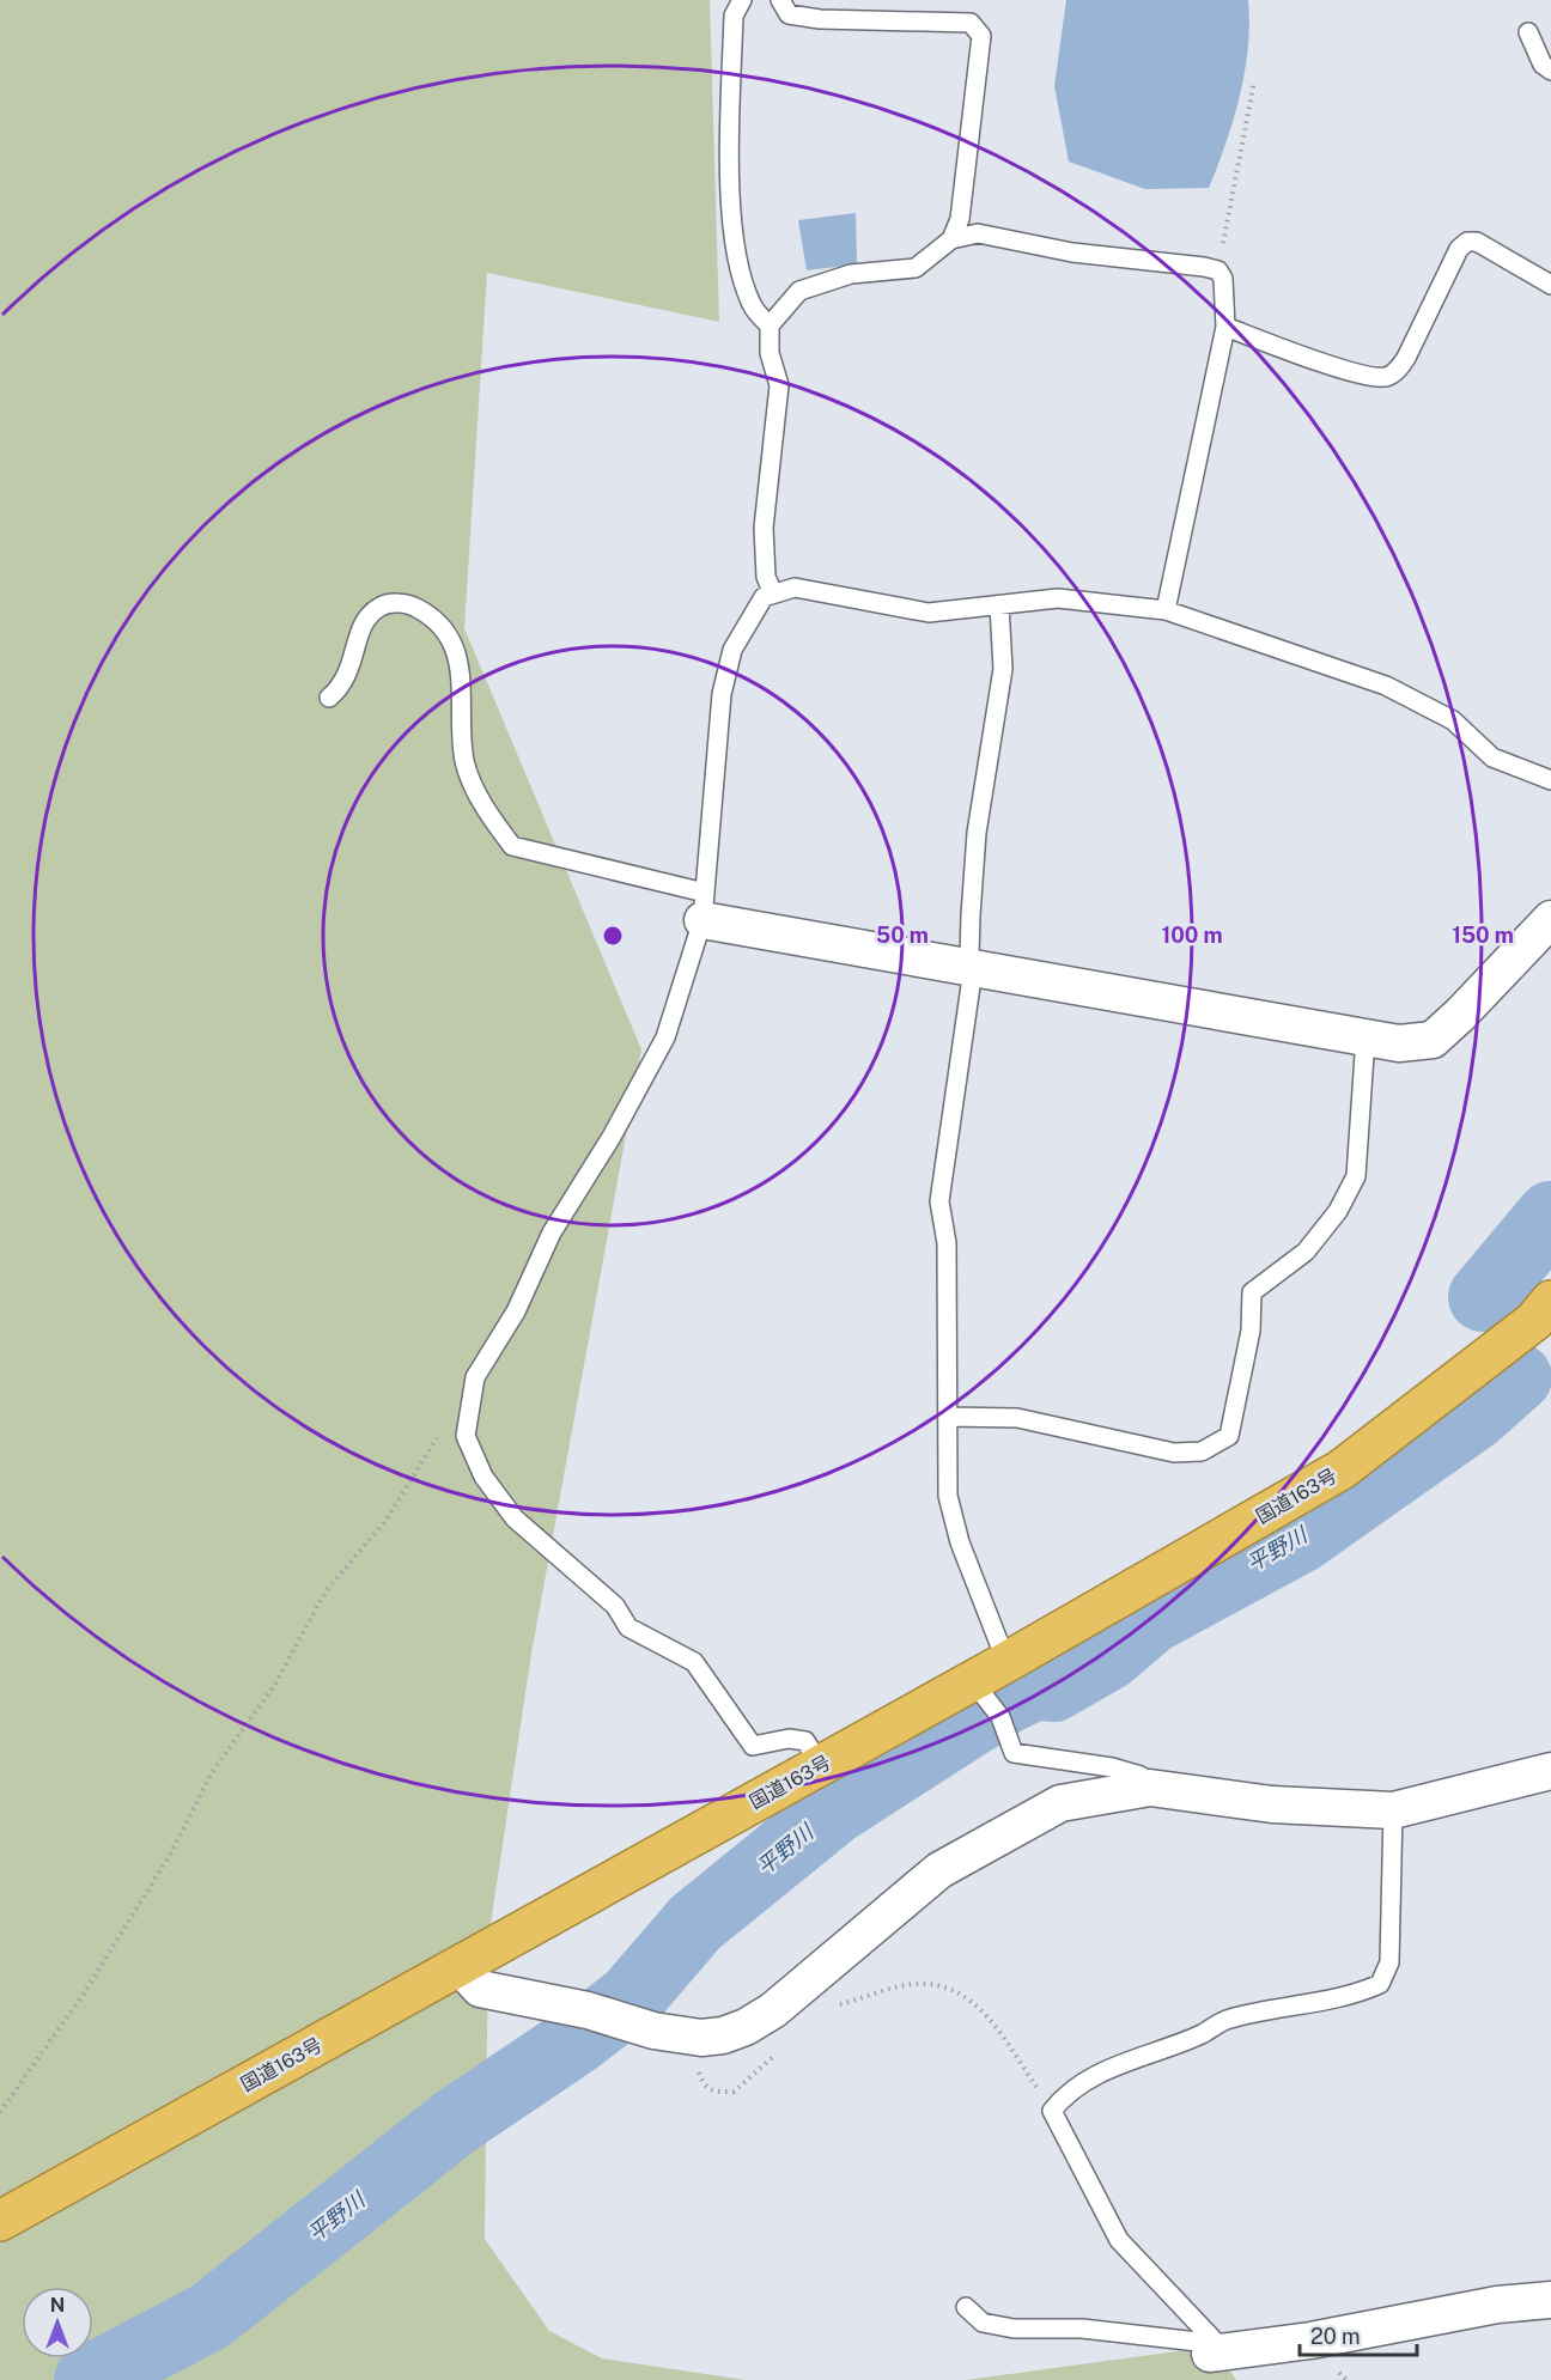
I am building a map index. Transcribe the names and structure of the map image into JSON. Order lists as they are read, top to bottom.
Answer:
{
  "streets": {
    "highway": ["国道163号"]
  },
  "water": ["平野川"],
  "scale_bar": "20 m",
  "north": "top",
  "rings": ["50 m", "100 m", "150 m"]
}
